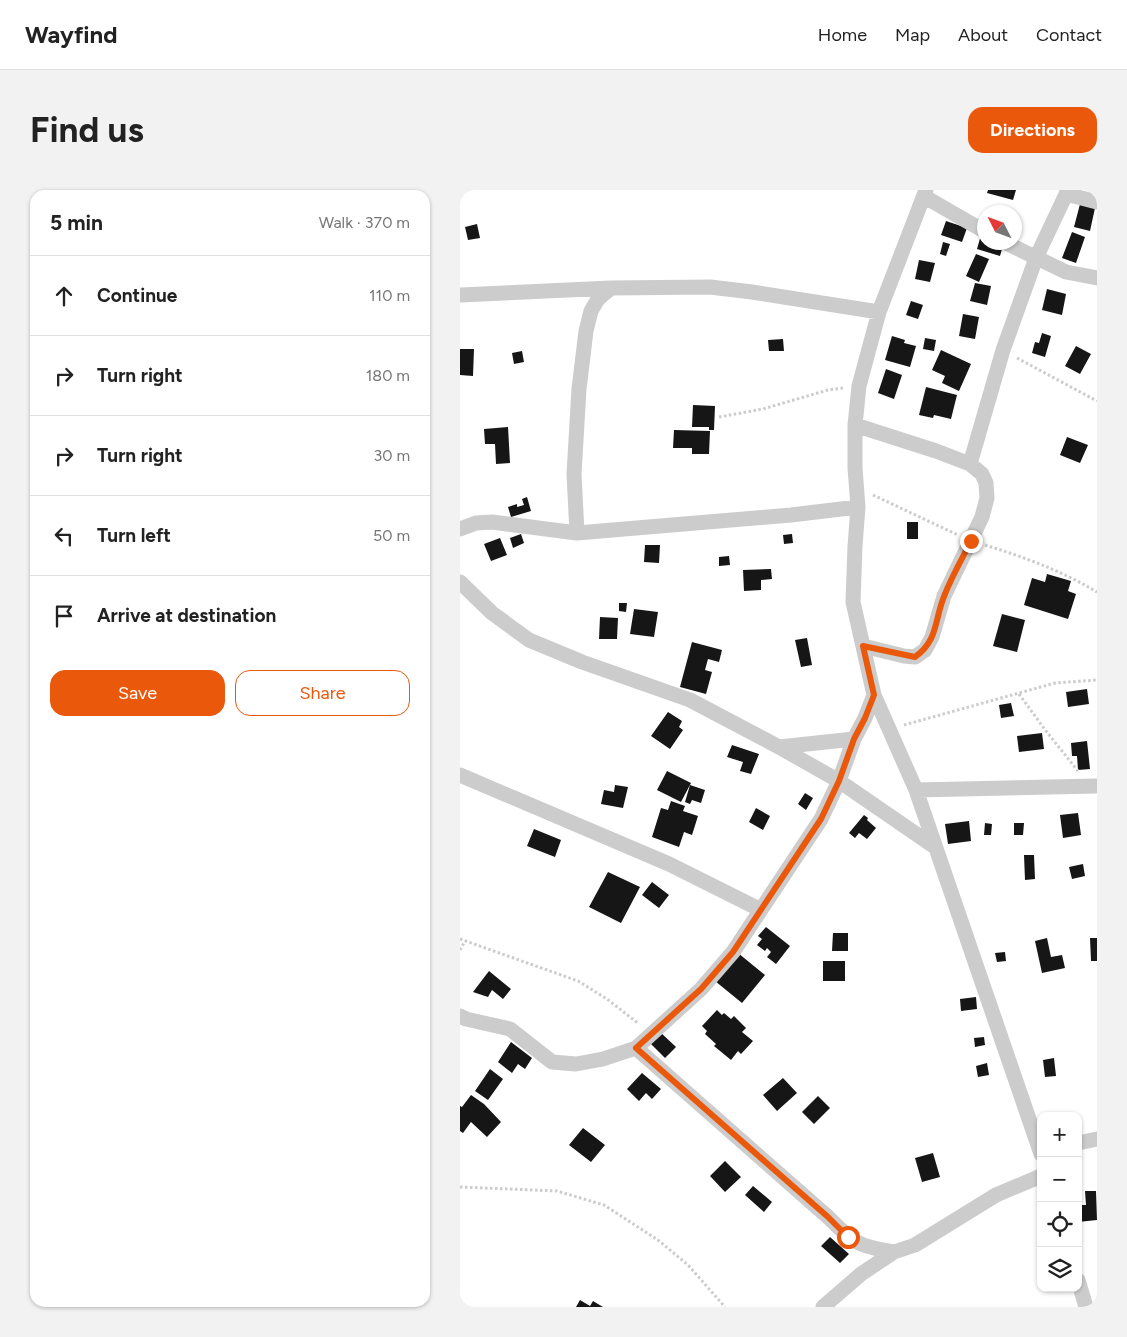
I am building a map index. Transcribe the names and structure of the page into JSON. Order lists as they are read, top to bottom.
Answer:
{
  "north": "top left",
  "page": {
    "header": "Wayfind",
    "nav": [
      "Home",
      "Map",
      "About",
      "Contact"
    ],
    "buttons": [
      "Directions",
      ["Save", "Share"]
    ],
    "title": "Find us",
    "heading": ["5 min", "Walk · 370 m"],
    "list": [
      ["Continue", "110 m"],
      ["Turn right", "180 m"],
      ["Turn right", "30 m"],
      ["Turn left", "50 m"],
      "Arrive at destination"
    ],
    "map_buttons": ["+", "−"]
  }
}
